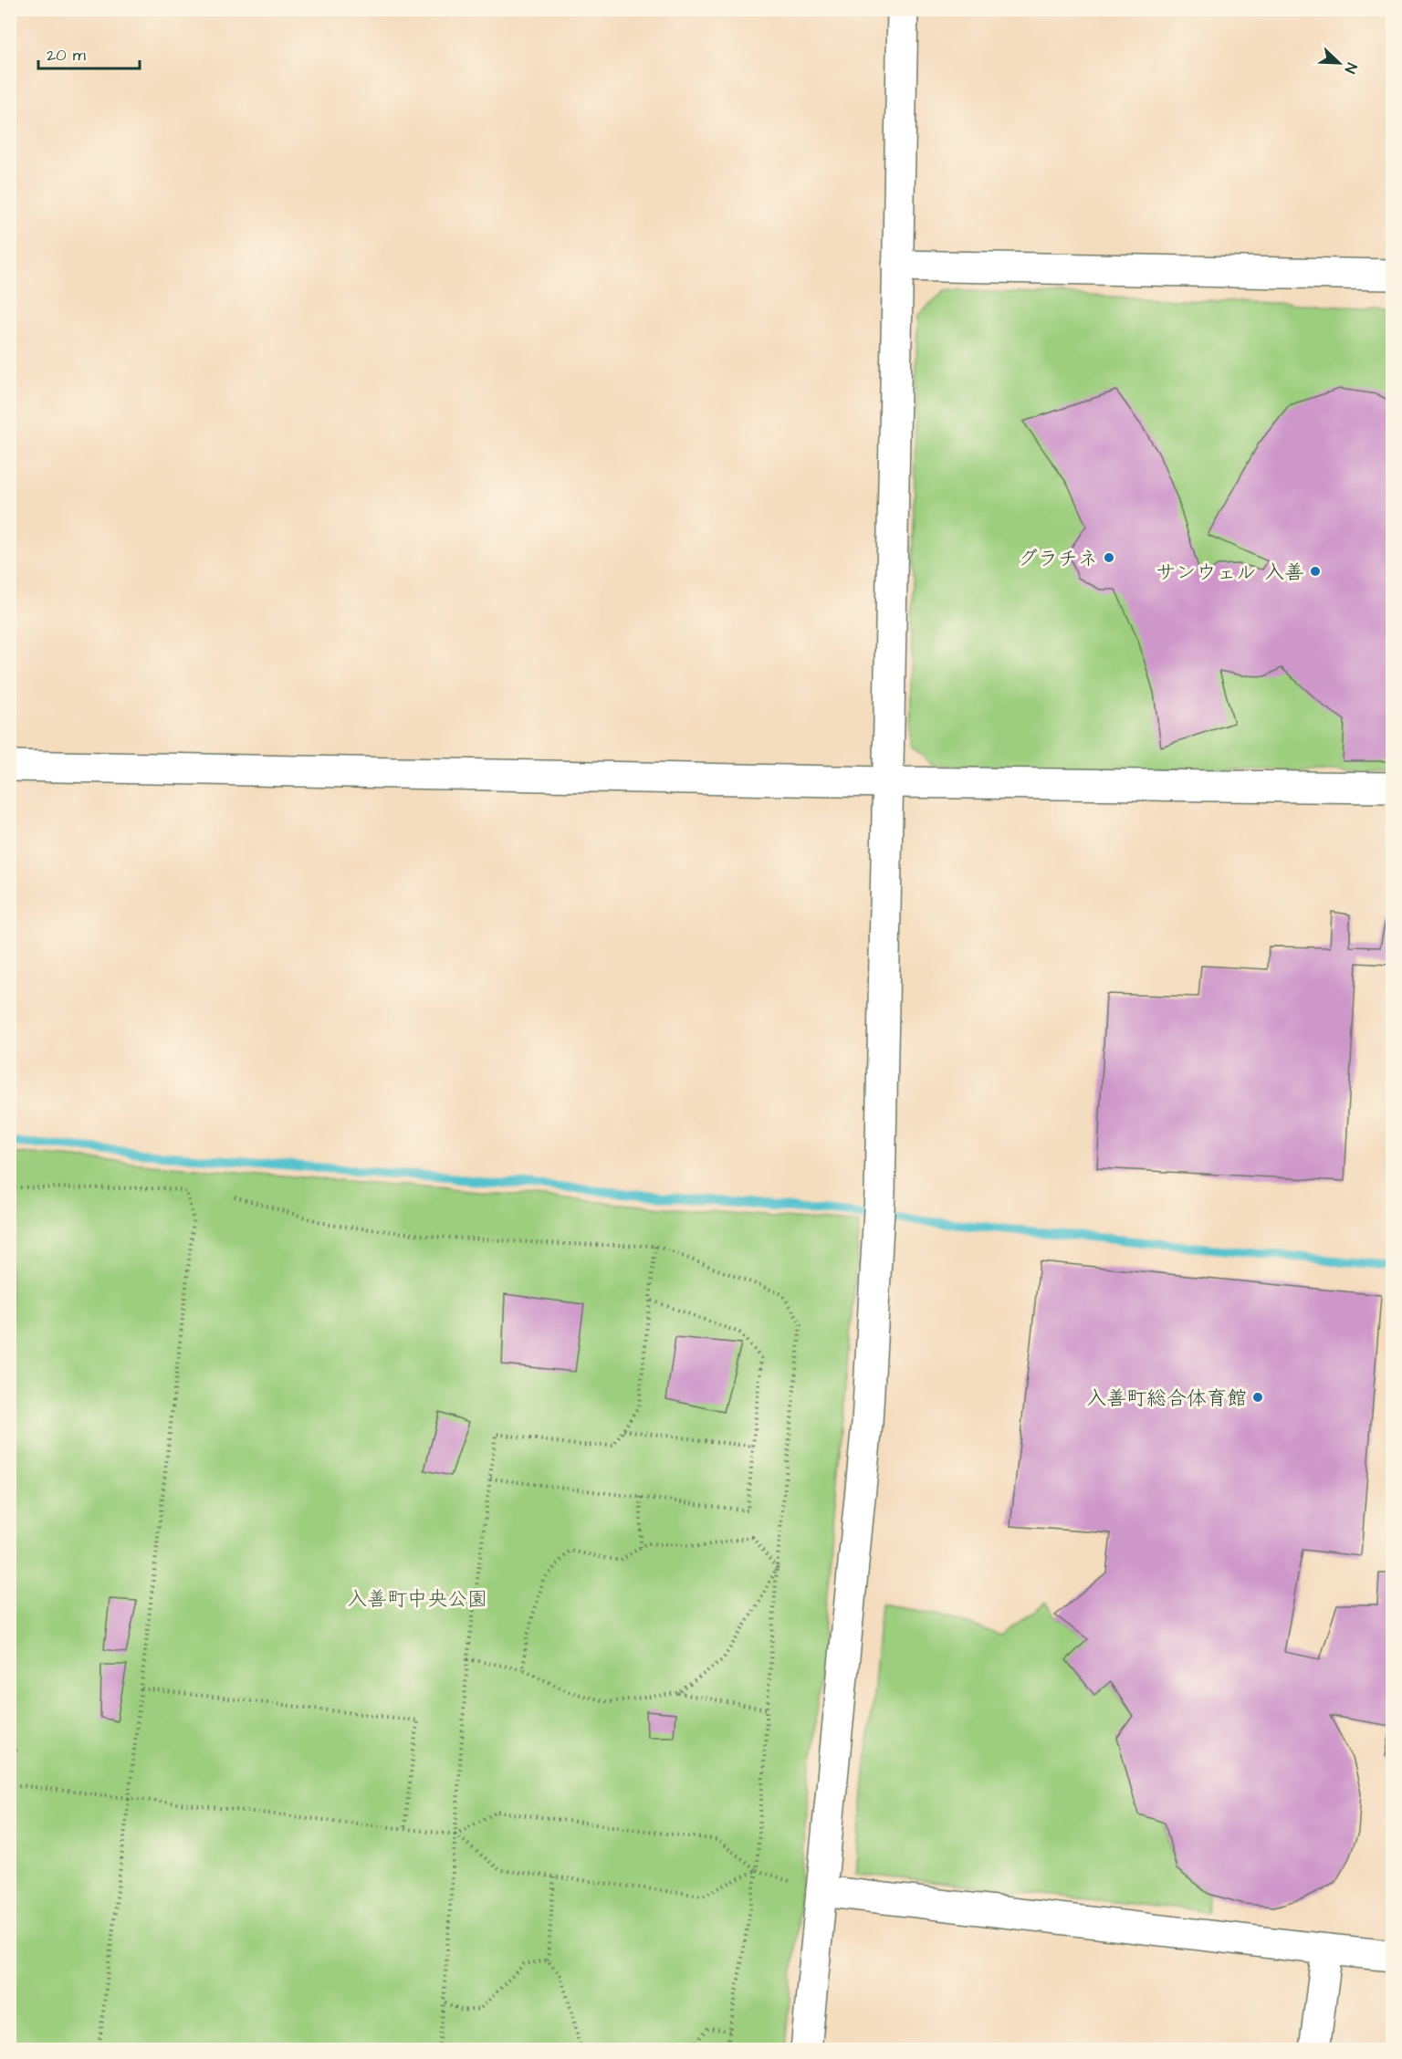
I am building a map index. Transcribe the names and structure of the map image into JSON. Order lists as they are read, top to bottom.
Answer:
{
  "parks": ["入善町中央公園"],
  "places": ["グラチネ", "サンウェル 入善", "入善町総合体育館"],
  "scale_bar": "20 m",
  "north": "bottom right"
}
